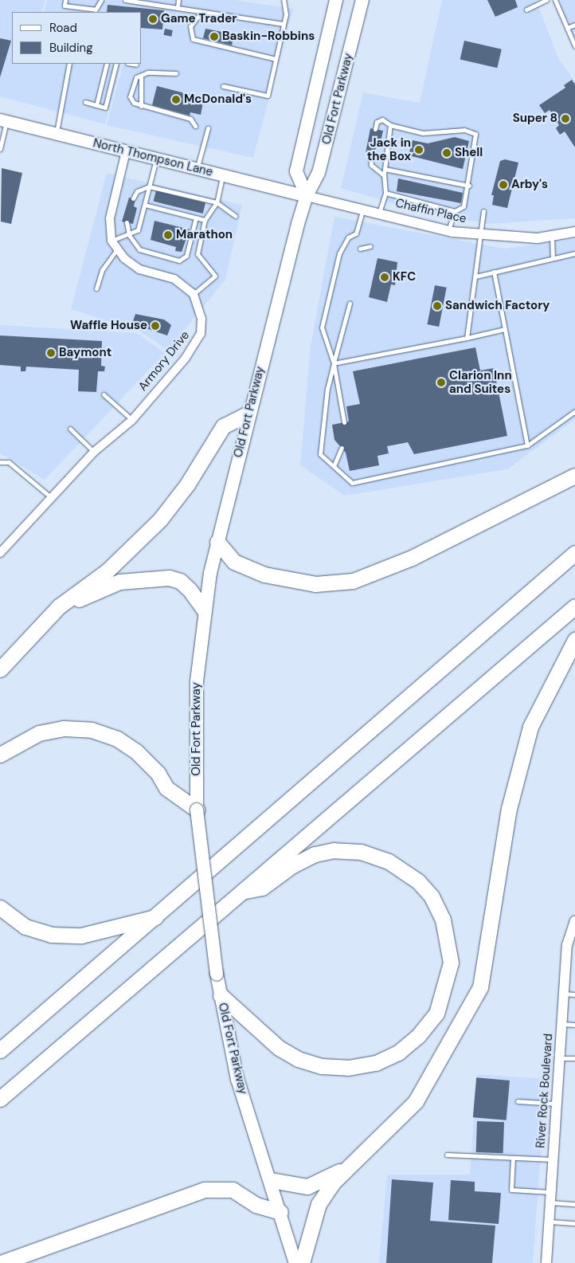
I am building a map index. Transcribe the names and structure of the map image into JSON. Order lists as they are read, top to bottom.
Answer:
{
  "streets": {
    "main road": ["Old Fort Parkway", "North Thompson Lane"],
    "street": ["Chaffin Place", "Armory Drive", "River Rock Boulevard"]
  },
  "crossings": [
    ["Old Fort Parkway", "North Thompson Lane"],
    ["Old Fort Parkway", "Chaffin Place"],
    ["North Thompson Lane", "Chaffin Place"]
  ],
  "places": [
    "Game Trader",
    "Baskin-Robbins",
    "McDonald's",
    "Super 8",
    "Jack in the Box",
    "Shell",
    "Arby's",
    "Marathon",
    "KFC",
    "Sandwich Factory",
    "Waffle House",
    "Baymont",
    "Clarion Inn and Suites"
  ],
  "legend": ["Road", "Building"]
}
